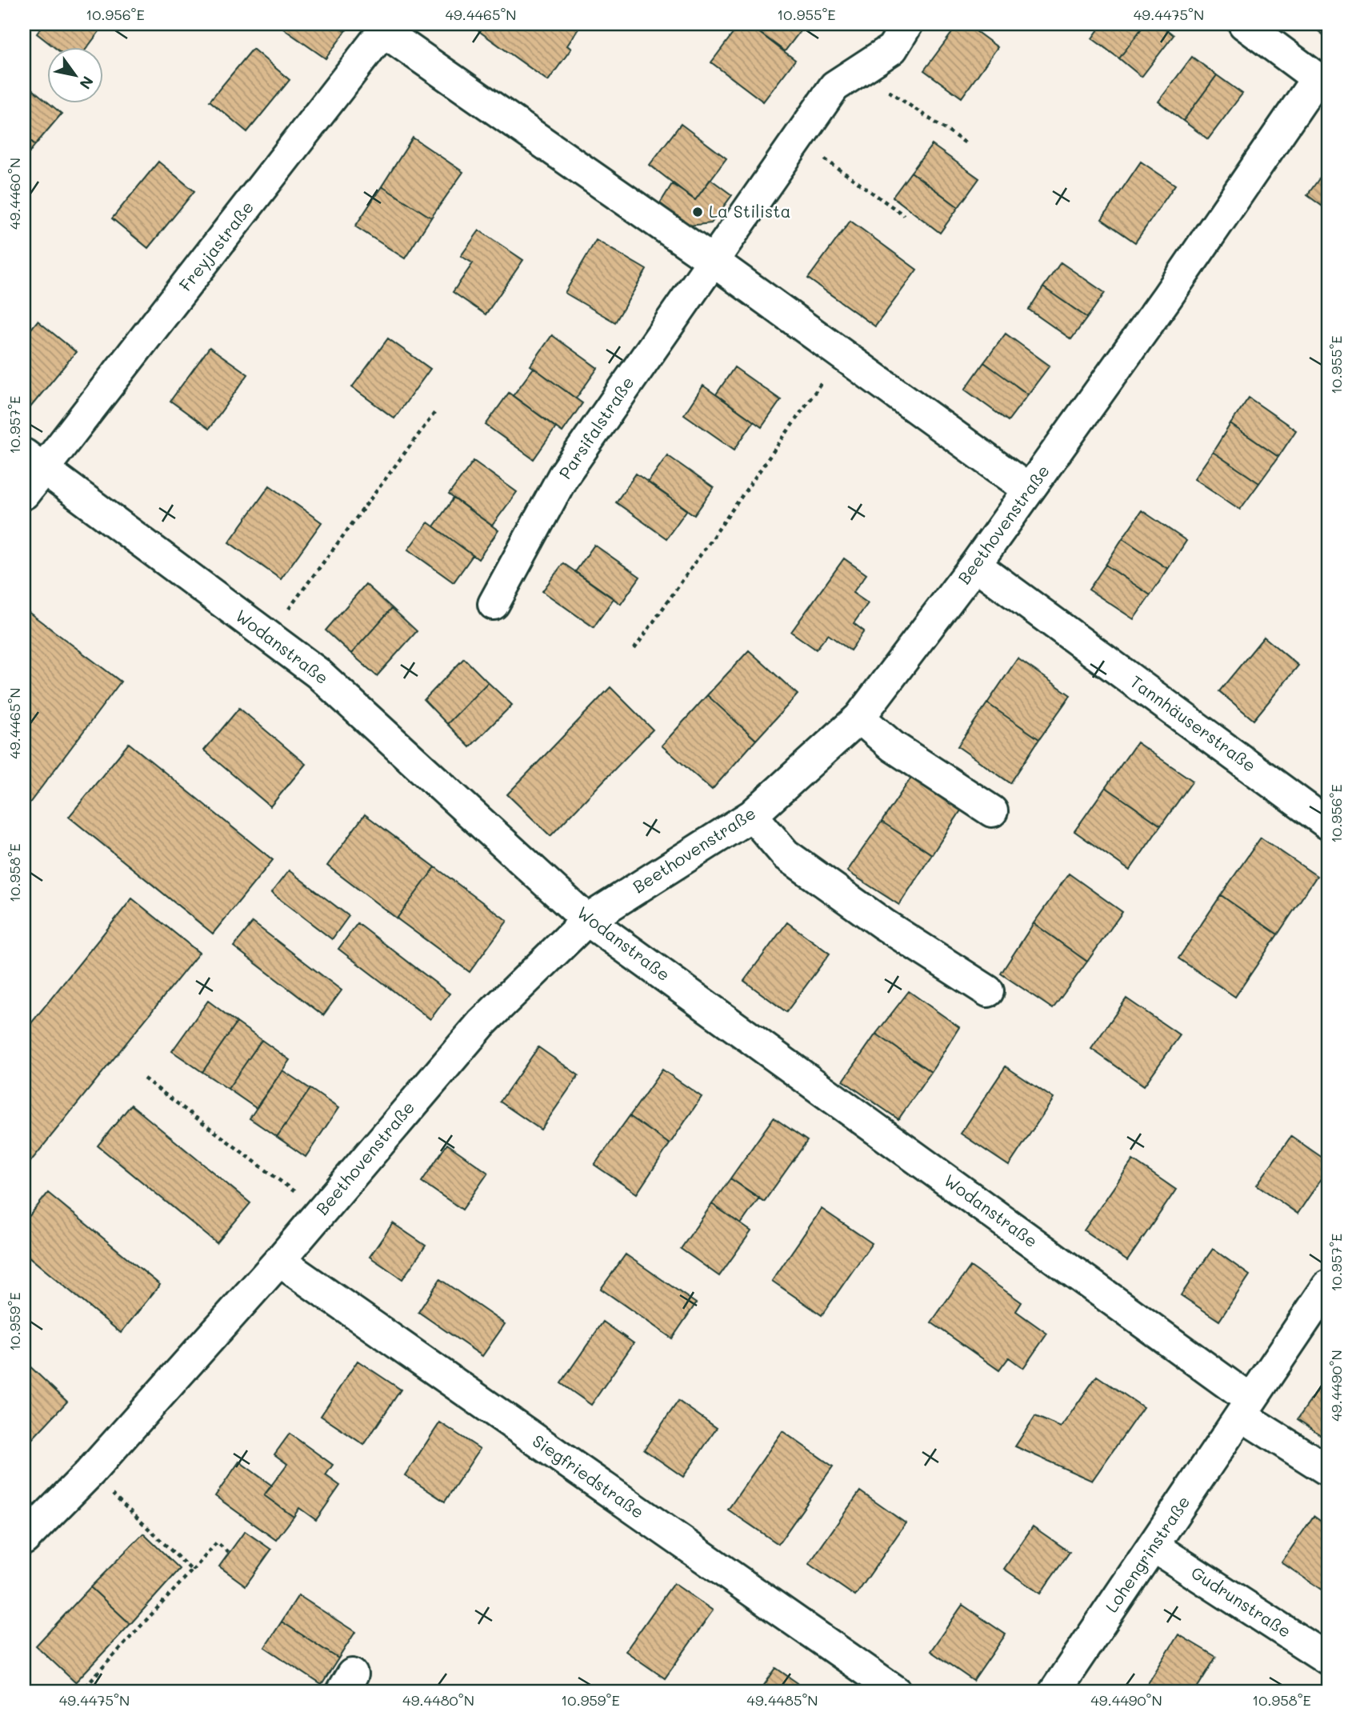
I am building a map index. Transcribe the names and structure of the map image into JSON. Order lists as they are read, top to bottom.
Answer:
{
  "streets": {
    "street": [
      "Freyjastraße",
      "Parsifalstraße",
      "Beethovenstraße",
      "Wodanstraße",
      "Tannhäuserstraße",
      "Siegfriedstraße",
      "Lohengrinstraße",
      "Gudrunstraße"
    ]
  },
  "crossings": [
    ["Freyjastraße", "Wodanstraße"],
    ["Beethovenstraße", "Wodanstraße"],
    ["Beethovenstraße", "Tannhäuserstraße"],
    ["Beethovenstraße", "Siegfriedstraße"],
    ["Wodanstraße", "Lohengrinstraße"],
    ["Lohengrinstraße", "Gudrunstraße"]
  ],
  "places": ["La Stilista"],
  "north": "bottom right",
  "coordinates": [
    "10.956°E",
    "49.4465°N",
    "10.955°E",
    "49.4475°N",
    "49.4460°N",
    "10.957°E",
    "10.958°E",
    "10.959°E",
    "49.4490°N",
    "49.4480°N",
    "49.4485°N"
  ]
}
